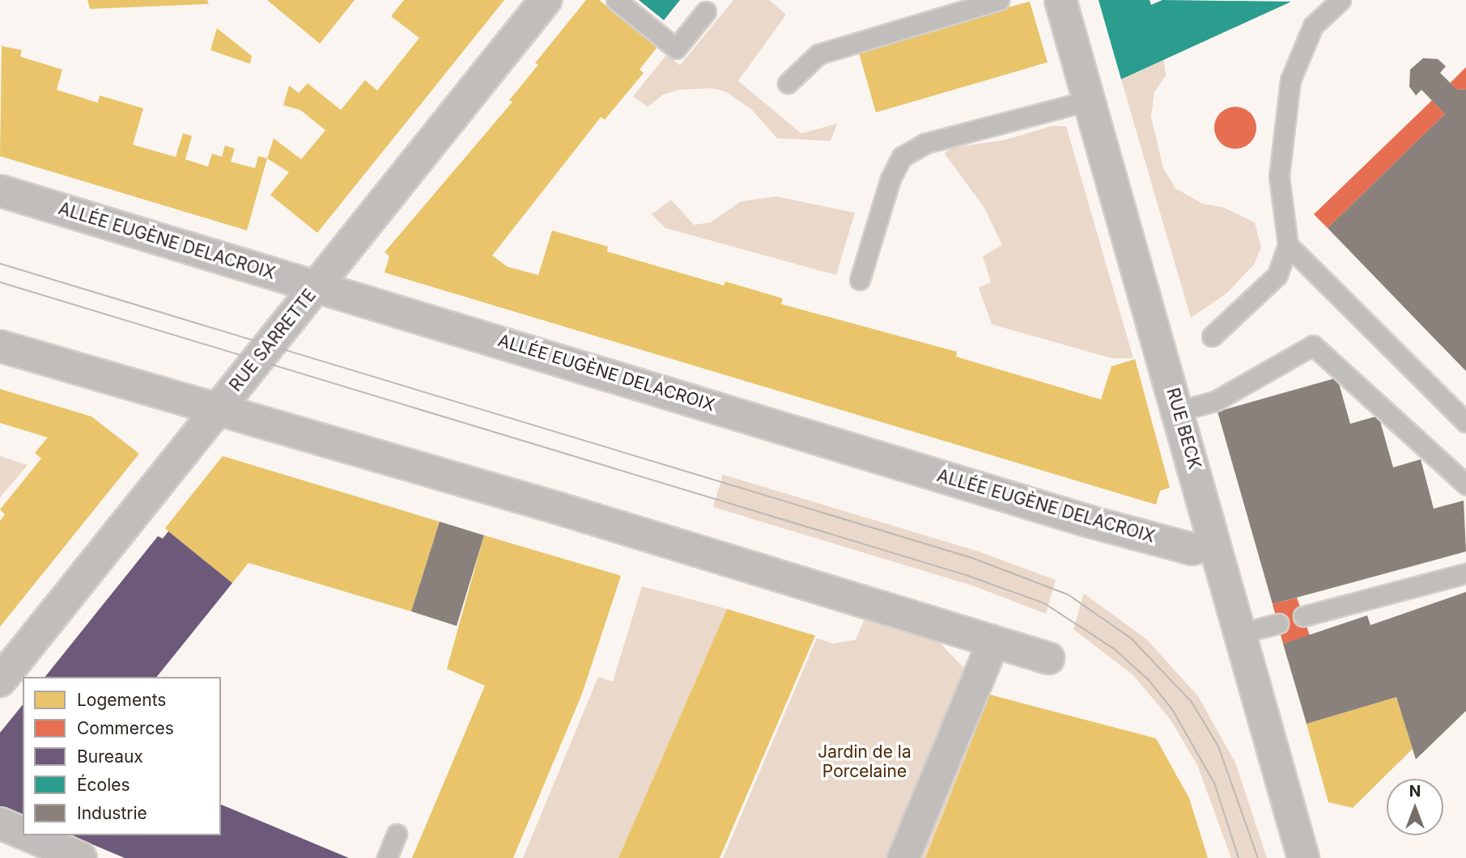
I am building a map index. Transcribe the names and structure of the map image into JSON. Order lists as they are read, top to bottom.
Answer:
{
  "streets": {
    "street": ["ALLÉE EUGÈNE DELACROIX", "RUE SARRETTE", "RUE BECK"]
  },
  "crossings": [
    ["ALLÉE EUGÈNE DELACROIX", "RUE SARRETTE"],
    ["ALLÉE EUGÈNE DELACROIX", "RUE BECK"]
  ],
  "parks": ["Jardin de la Porcelaine"],
  "legend": [
    "Logements",
    "Commerces",
    "Bureaux",
    "Écoles",
    "Industrie"
  ],
  "north": "top"
}
